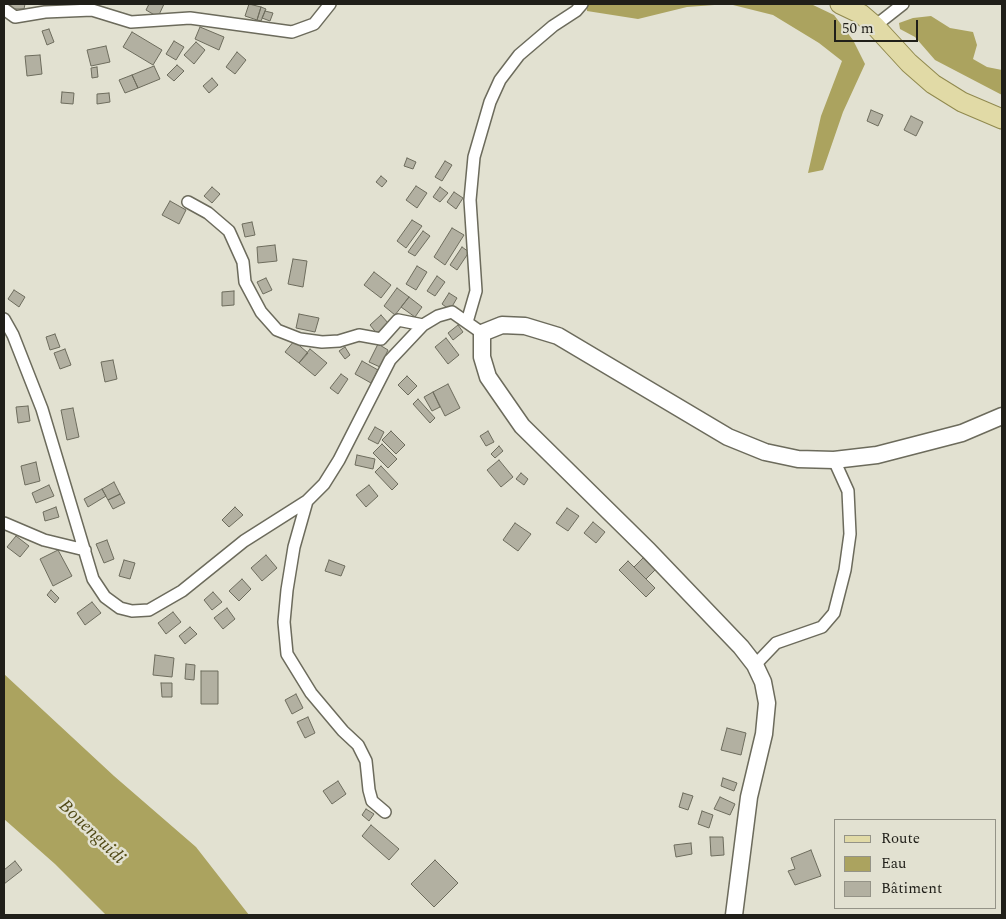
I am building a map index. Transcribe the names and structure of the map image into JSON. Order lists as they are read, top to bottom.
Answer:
{
  "water": ["Bouenguidi"],
  "legend": ["Route", "Eau", "Bâtiment"],
  "scale_bar": "50 m"
}
